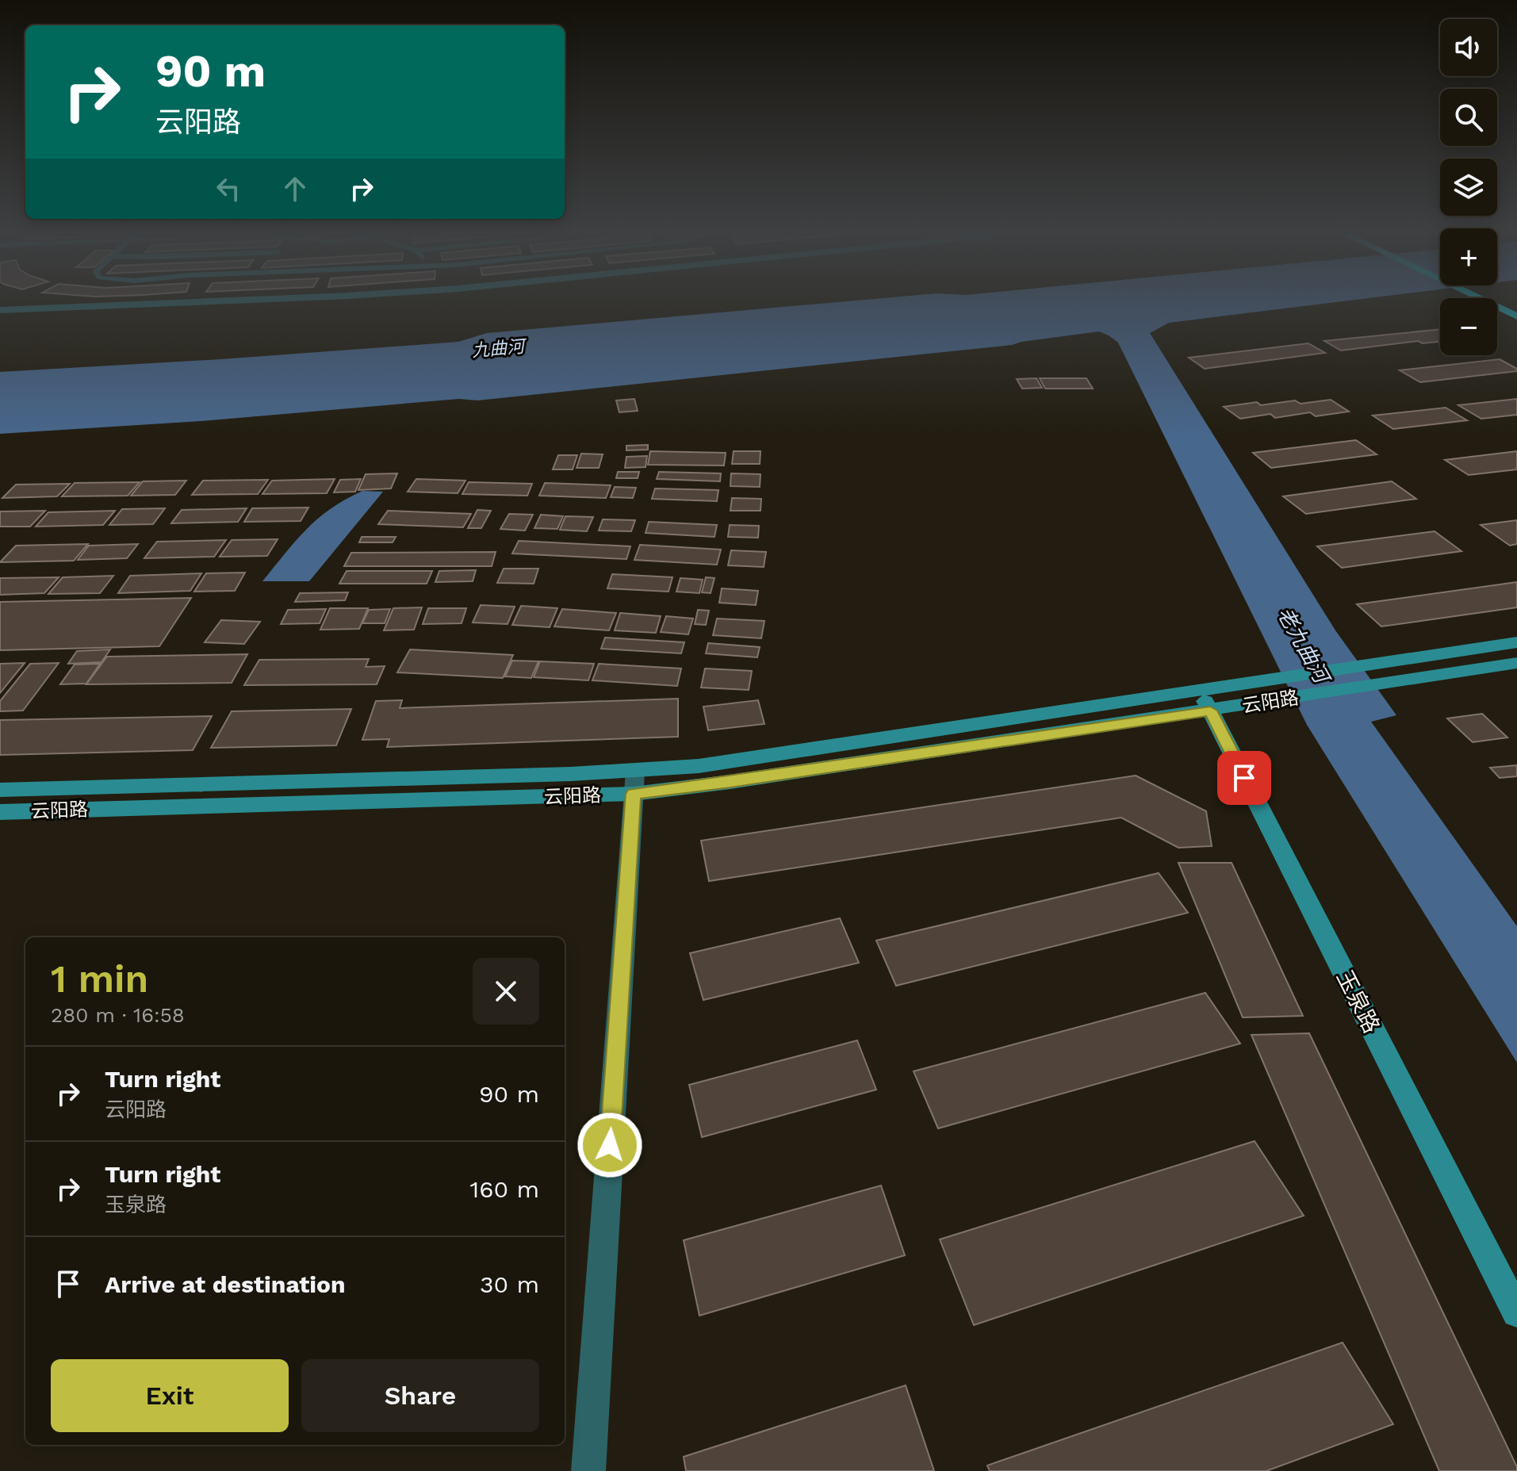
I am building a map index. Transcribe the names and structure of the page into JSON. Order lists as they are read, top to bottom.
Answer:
{
  "streets": {
    "street": ["云阳路", "玉泉路"]
  },
  "crossings": [
    ["云阳路", "玉泉路"]
  ],
  "water": ["九曲河", "老九曲河"],
  "page": {
    "map_buttons": ["+", "−"],
    "turn": ["90 m", "云阳路"],
    "heading": ["1 min", "280 m · 16:58"],
    "list": [
      {
        "name": "Turn right",
        "note": "云阳路",
        "value": "90 m"
      },
      {
        "name": "Turn right",
        "note": "玉泉路",
        "value": "160 m"
      },
      {
        "name": "Arrive at destination",
        "value": "30 m"
      }
    ],
    "buttons": ["Exit", "Share"]
  }
}
